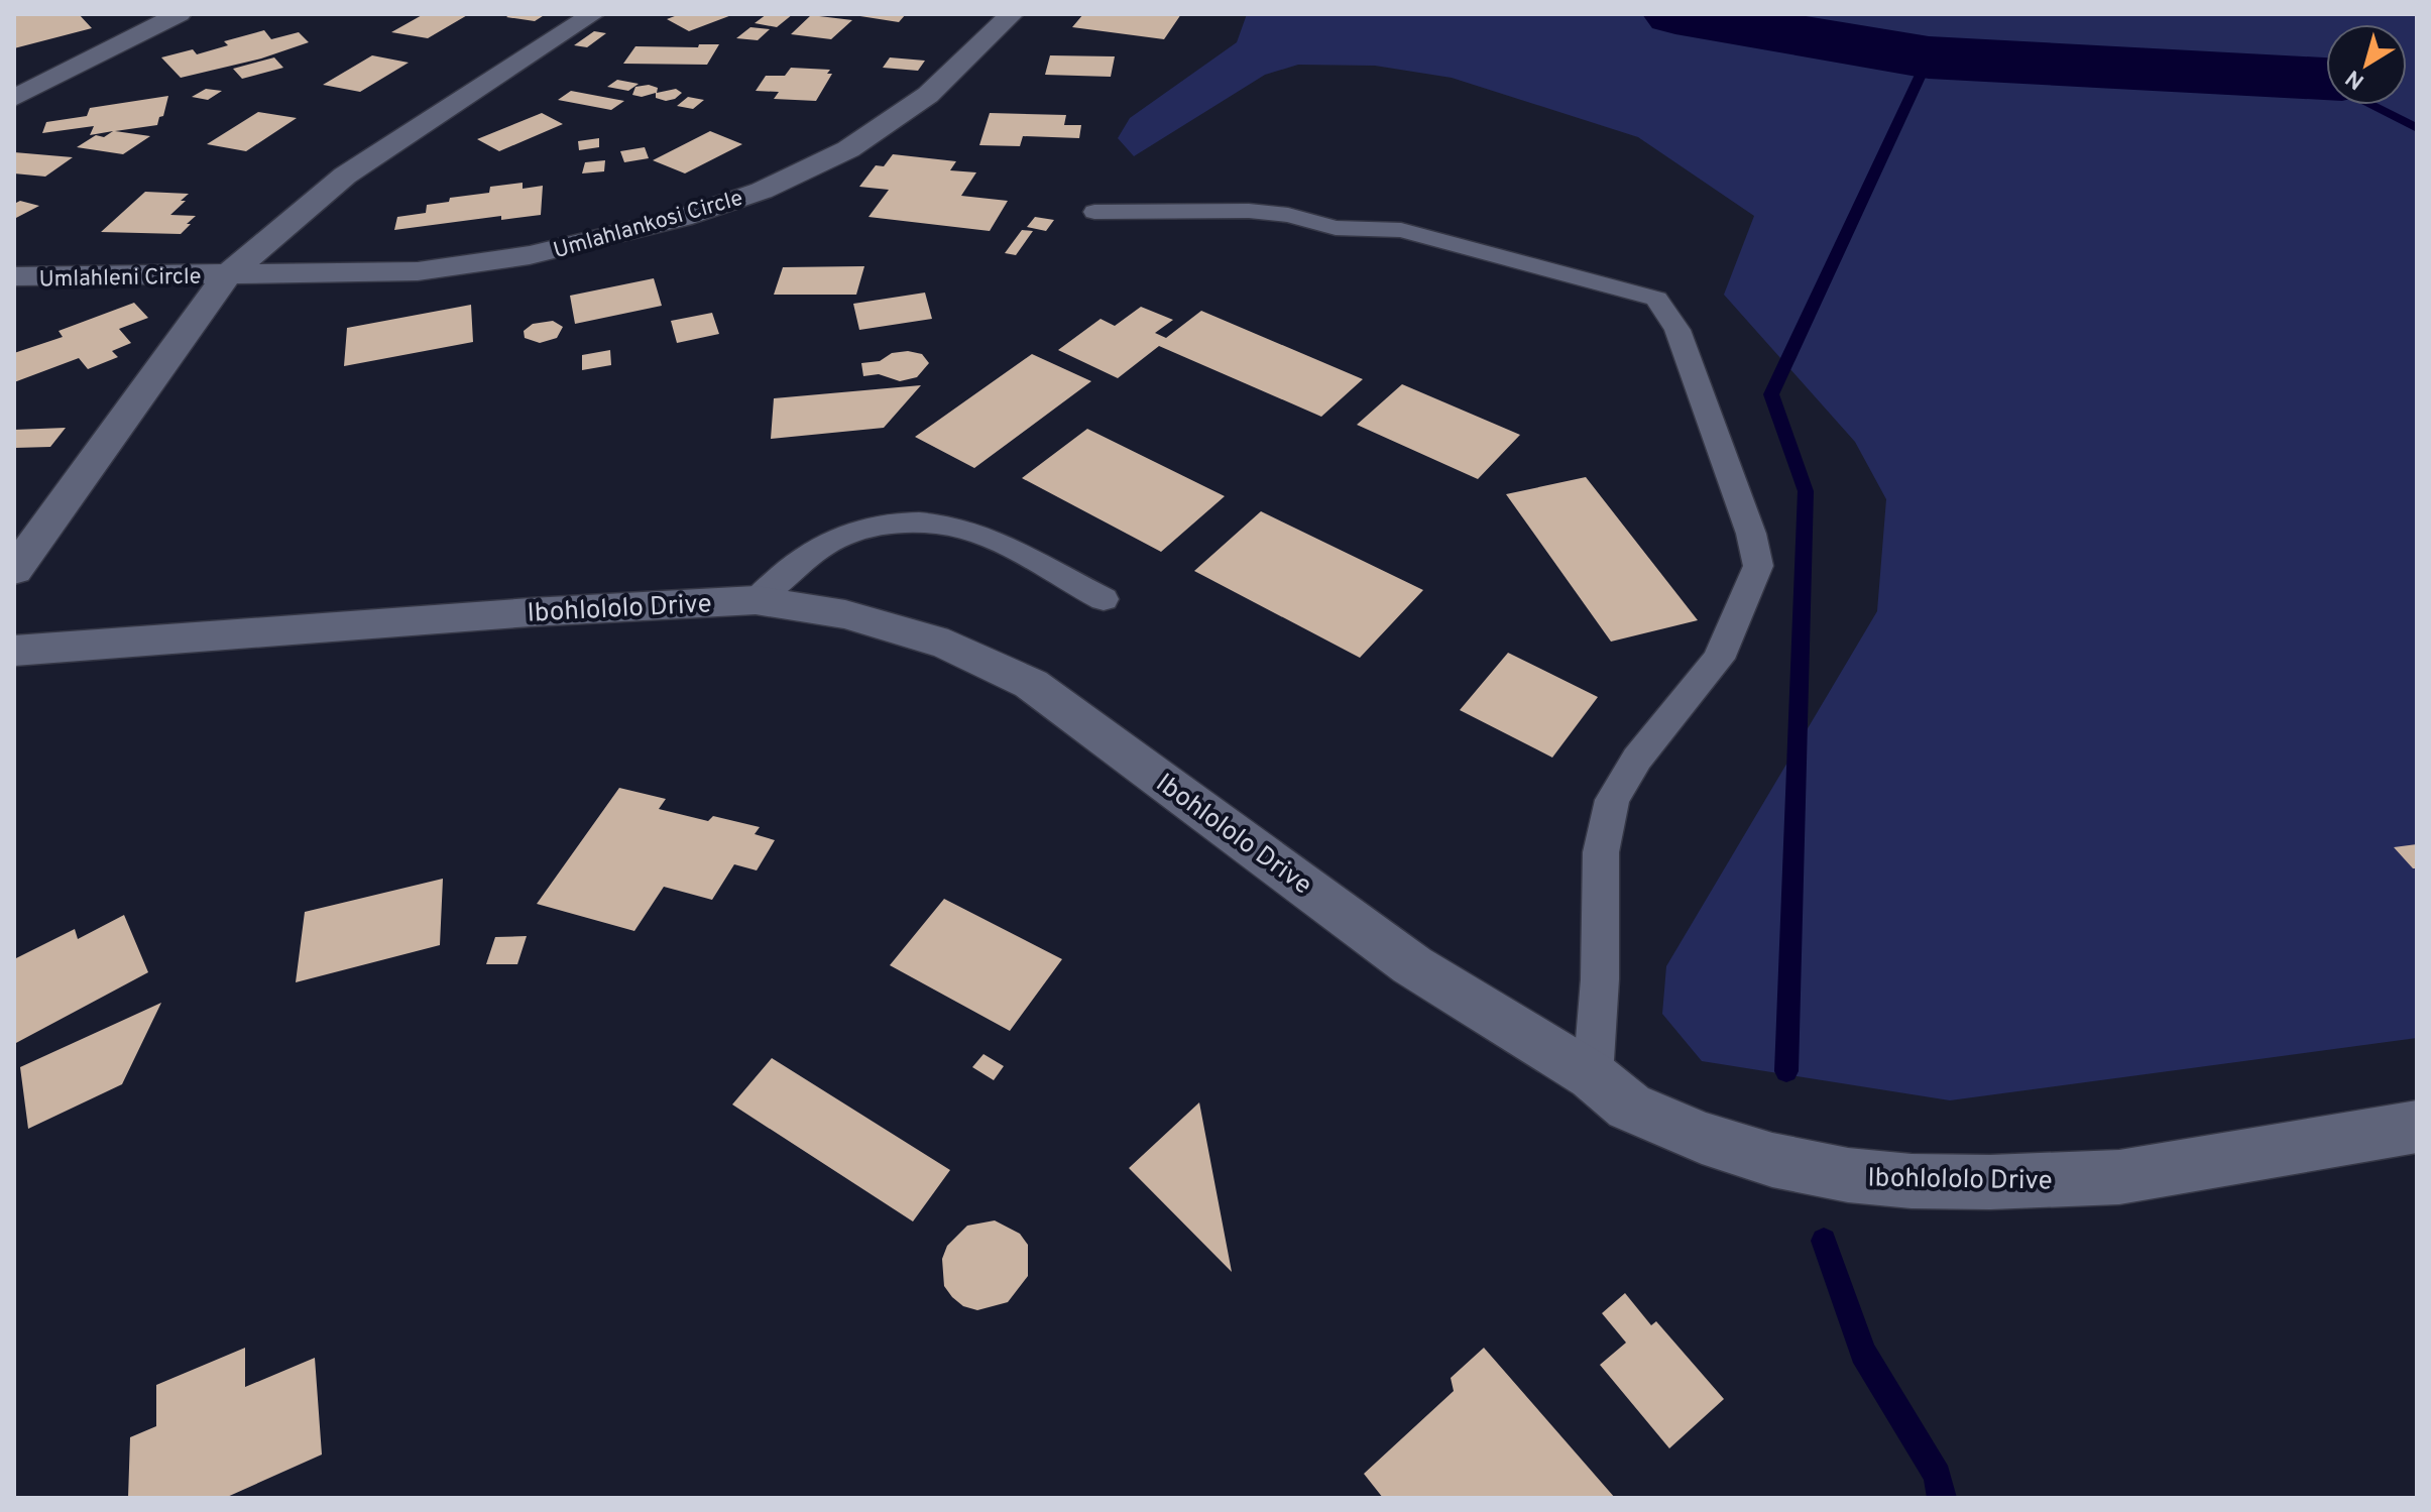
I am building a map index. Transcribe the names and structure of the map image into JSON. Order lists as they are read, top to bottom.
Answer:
{
  "streets": {
    "street": ["Umlahlankosi Circle", "Umlahleni Circle", "Ibohlololo Drive"]
  },
  "crossings": [
    ["Umlahlankosi Circle", "Umlahleni Circle"]
  ],
  "north": "bottom left"
}
